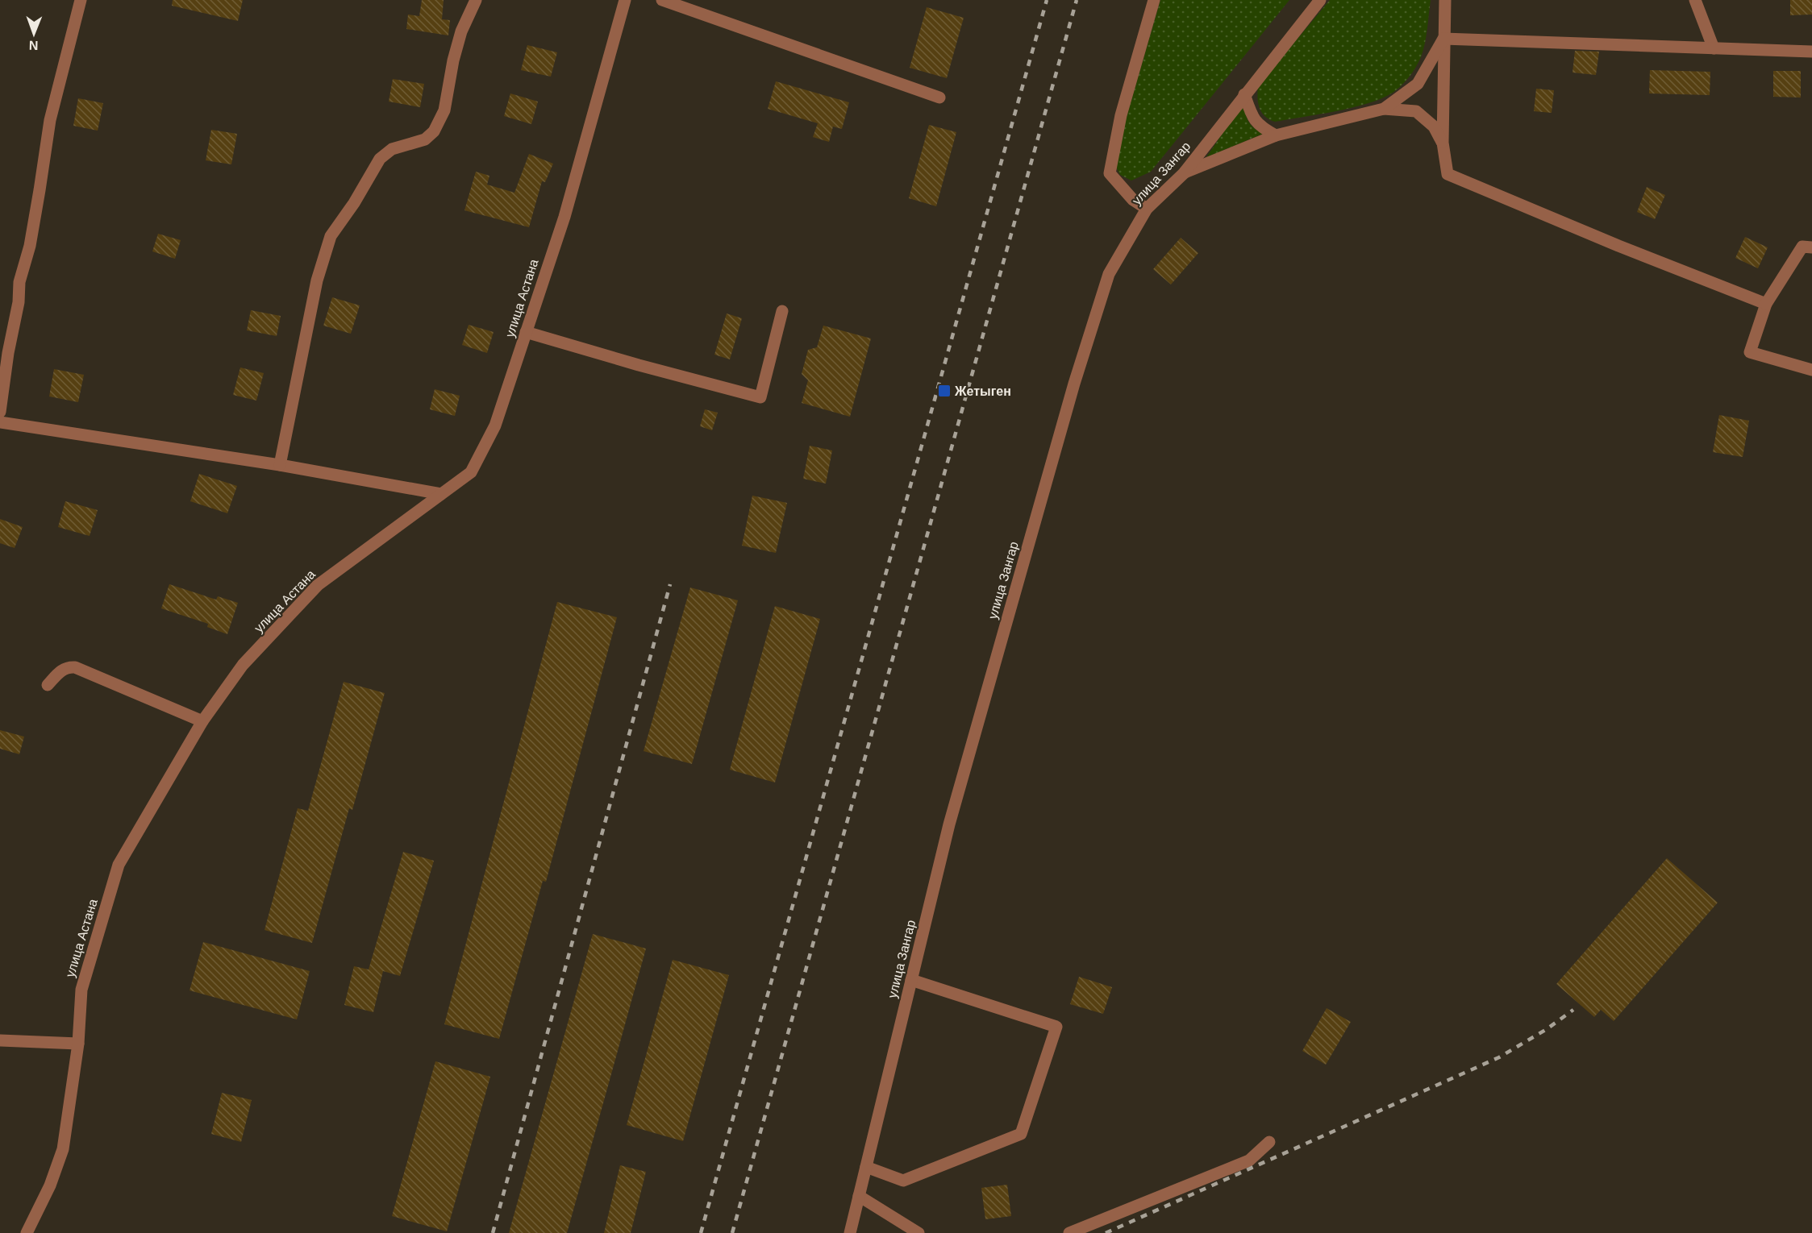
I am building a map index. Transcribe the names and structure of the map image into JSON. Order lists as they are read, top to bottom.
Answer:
{
  "streets": {
    "street": ["улица Зангар", "улица Астана"]
  },
  "places": {
    "transit": ["Жетыген"]
  },
  "north": "bottom"
}
